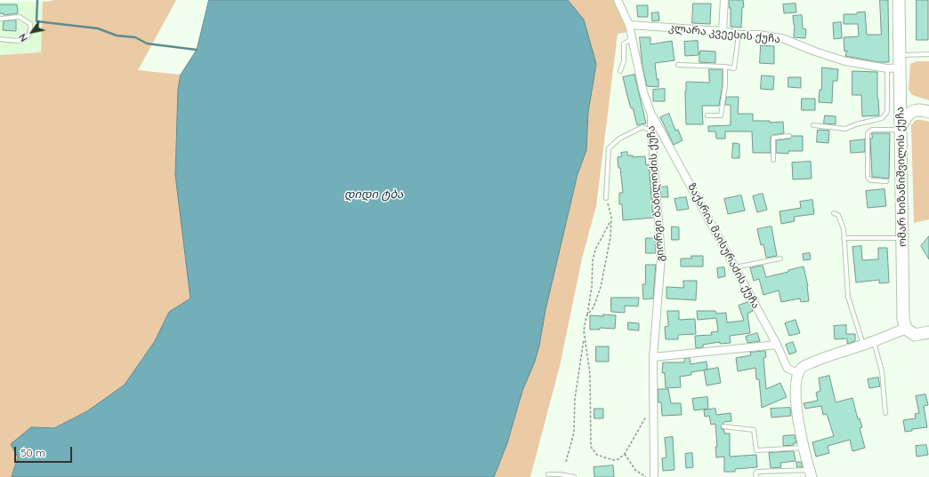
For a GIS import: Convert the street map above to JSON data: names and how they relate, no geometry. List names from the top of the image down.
{
  "streets": {
    "main road": ["ომარ ხიზანიშვილის ქუჩა"],
    "street": ["კლარა კვეესის ქუჩა", "გიორგი ბაბილოძის ქუჩა", "ზაქარია მაისურაძის ქუჩა"]
  },
  "crossings": [
    ["კლარა კვეესის ქუჩა", "ომარ ხიზანიშვილის ქუჩა"],
    ["კლარა კვეესის ქუჩა", "გიორგი ბაბილოძის ქუჩა"],
    ["გიორგი ბაბილოძის ქუჩა", "ზაქარია მაისურაძის ქუჩა"]
  ],
  "water": ["დიდი ტბა"],
  "scale_bar": "50 m",
  "north": "bottom left"
}
